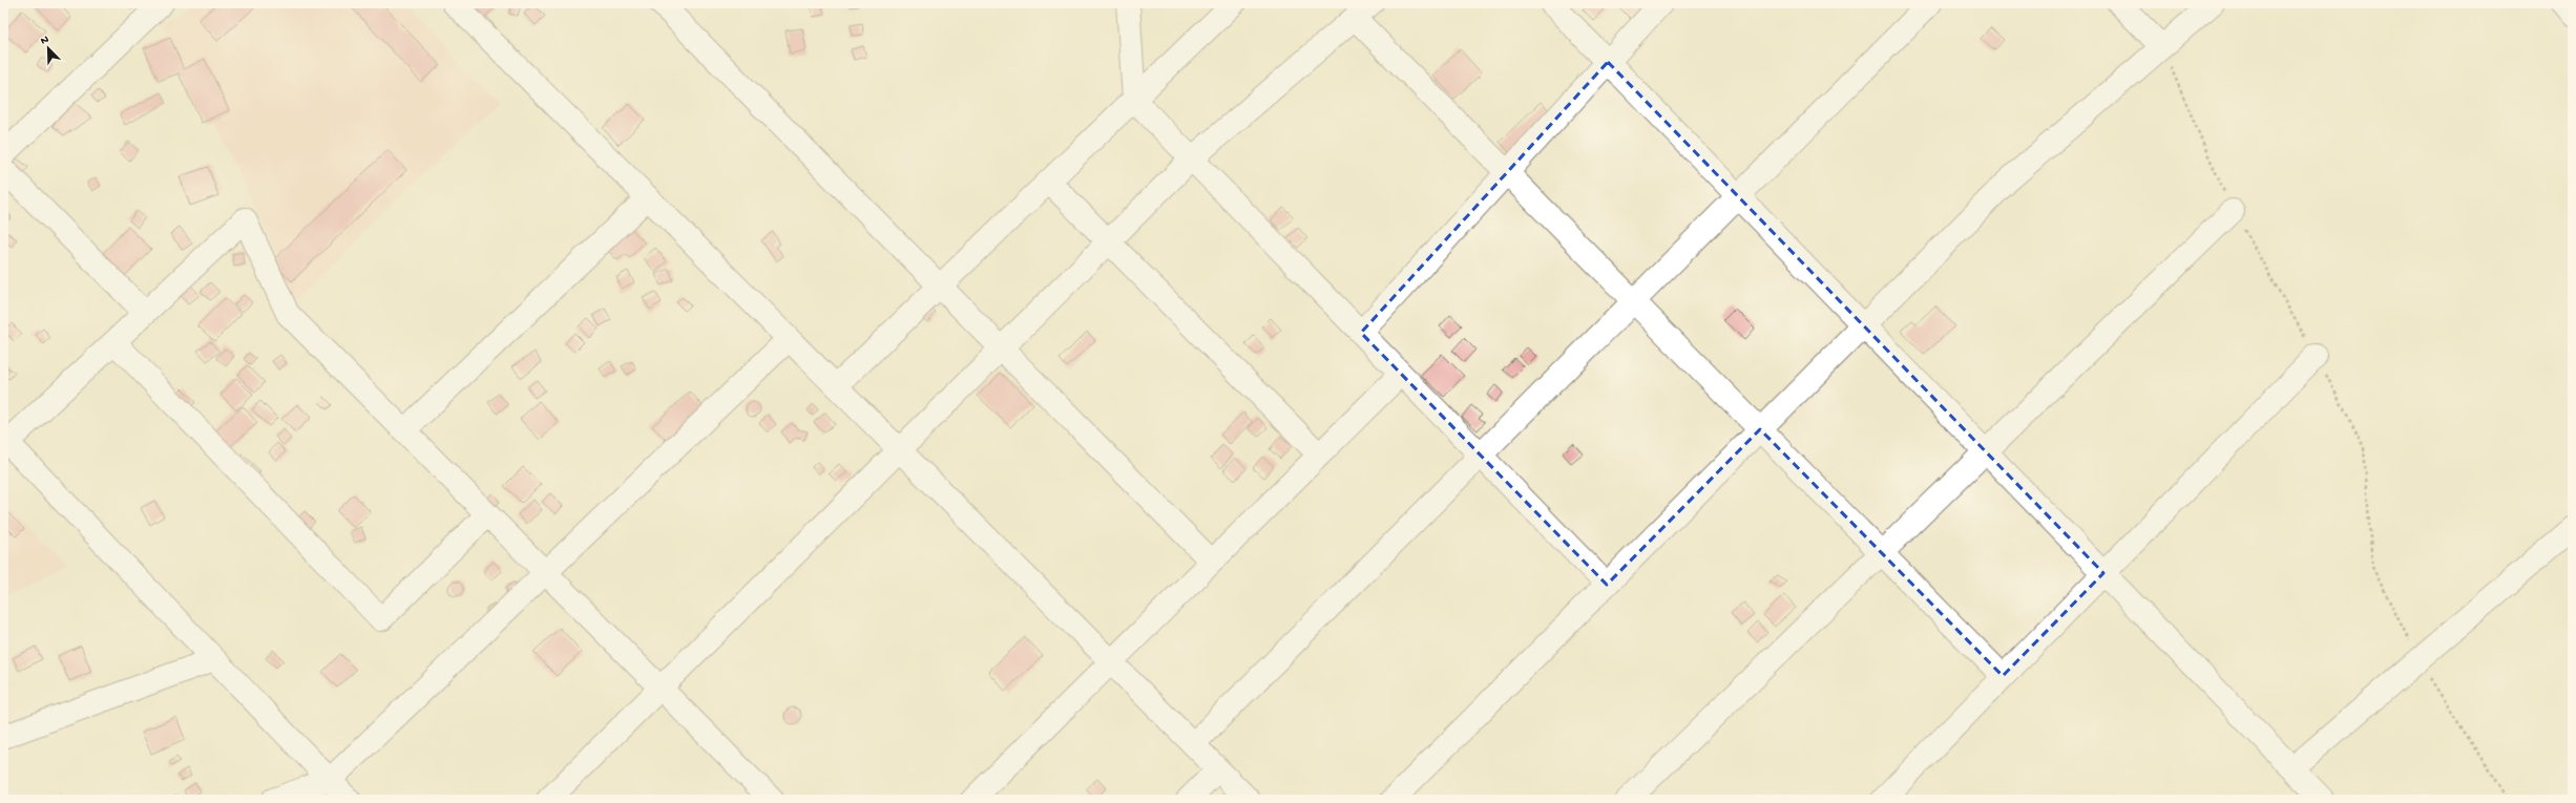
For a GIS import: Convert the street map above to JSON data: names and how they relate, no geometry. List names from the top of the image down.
{
  "north": "top left"
}
